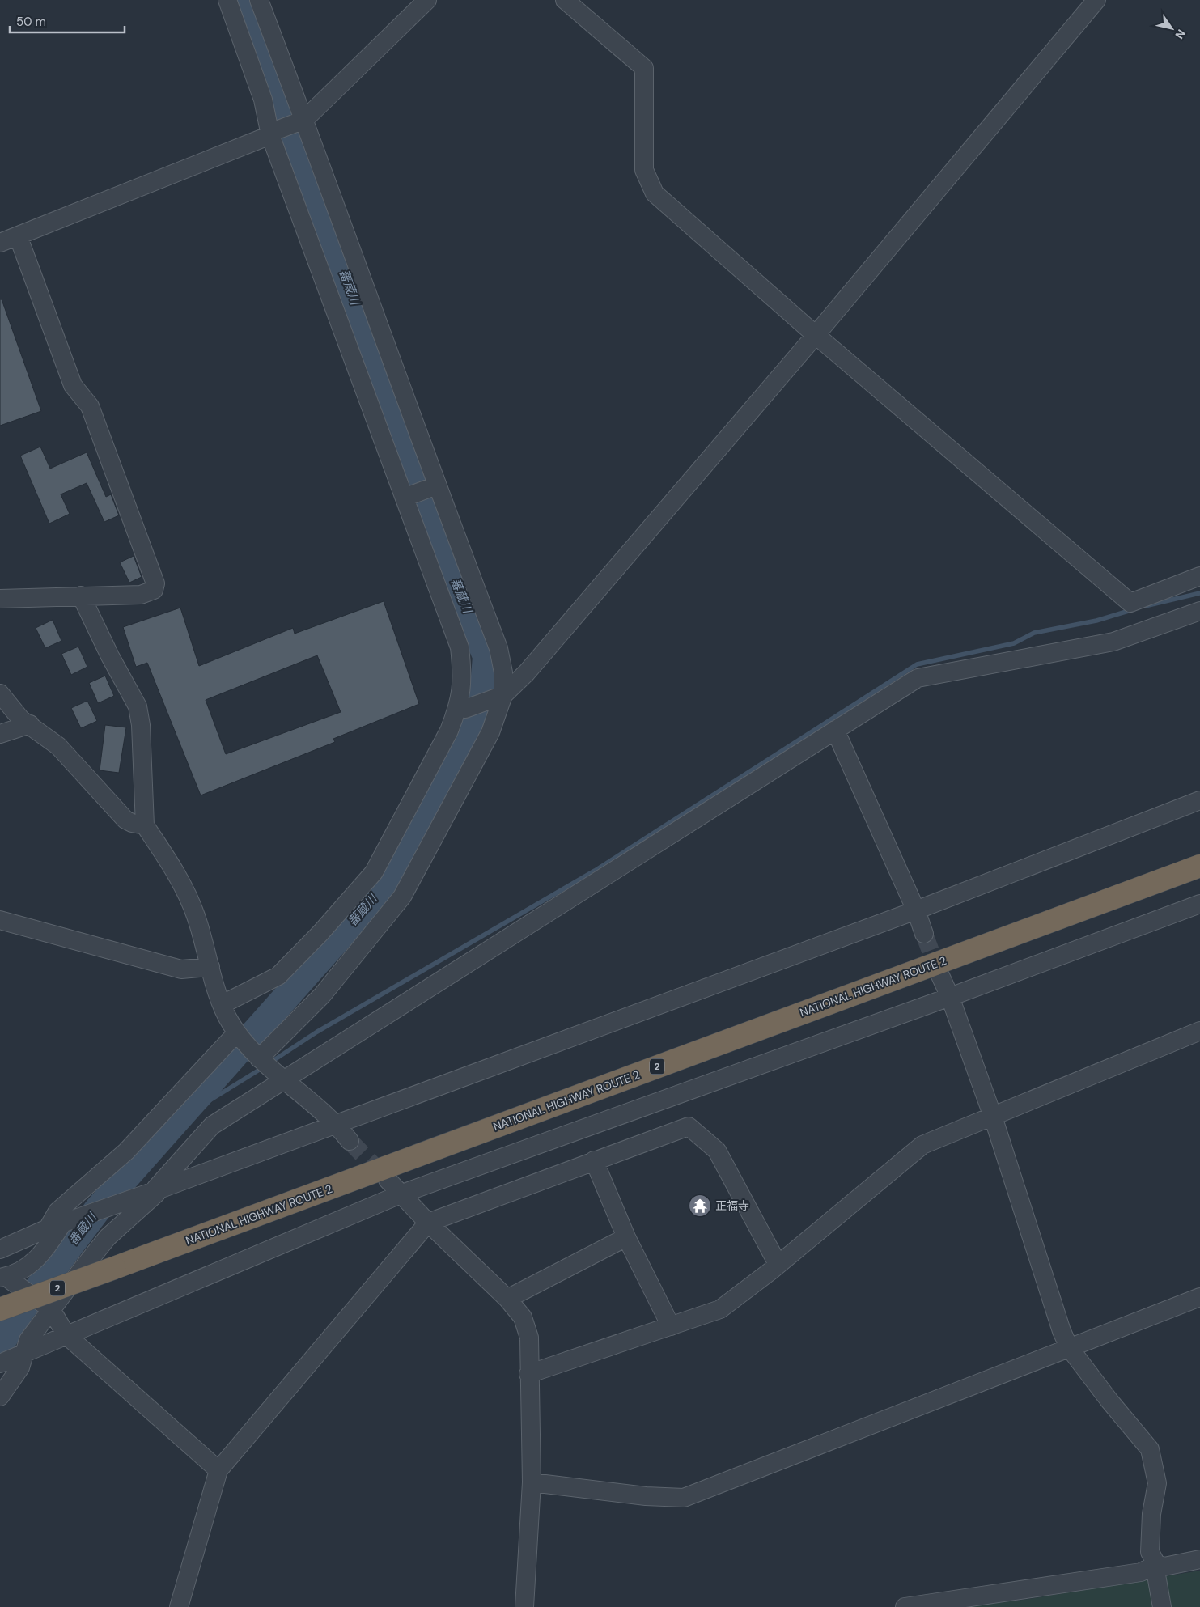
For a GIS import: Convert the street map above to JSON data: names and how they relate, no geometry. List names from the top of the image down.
{
  "streets": {
    "highway": ["NATIONAL HIGHWAY ROUTE 2", "2"]
  },
  "water": ["蕃蔵川", "番蔵川"],
  "places": {
    "temple": ["正福寺"]
  },
  "scale_bar": "50 m",
  "north": "bottom right"
}
